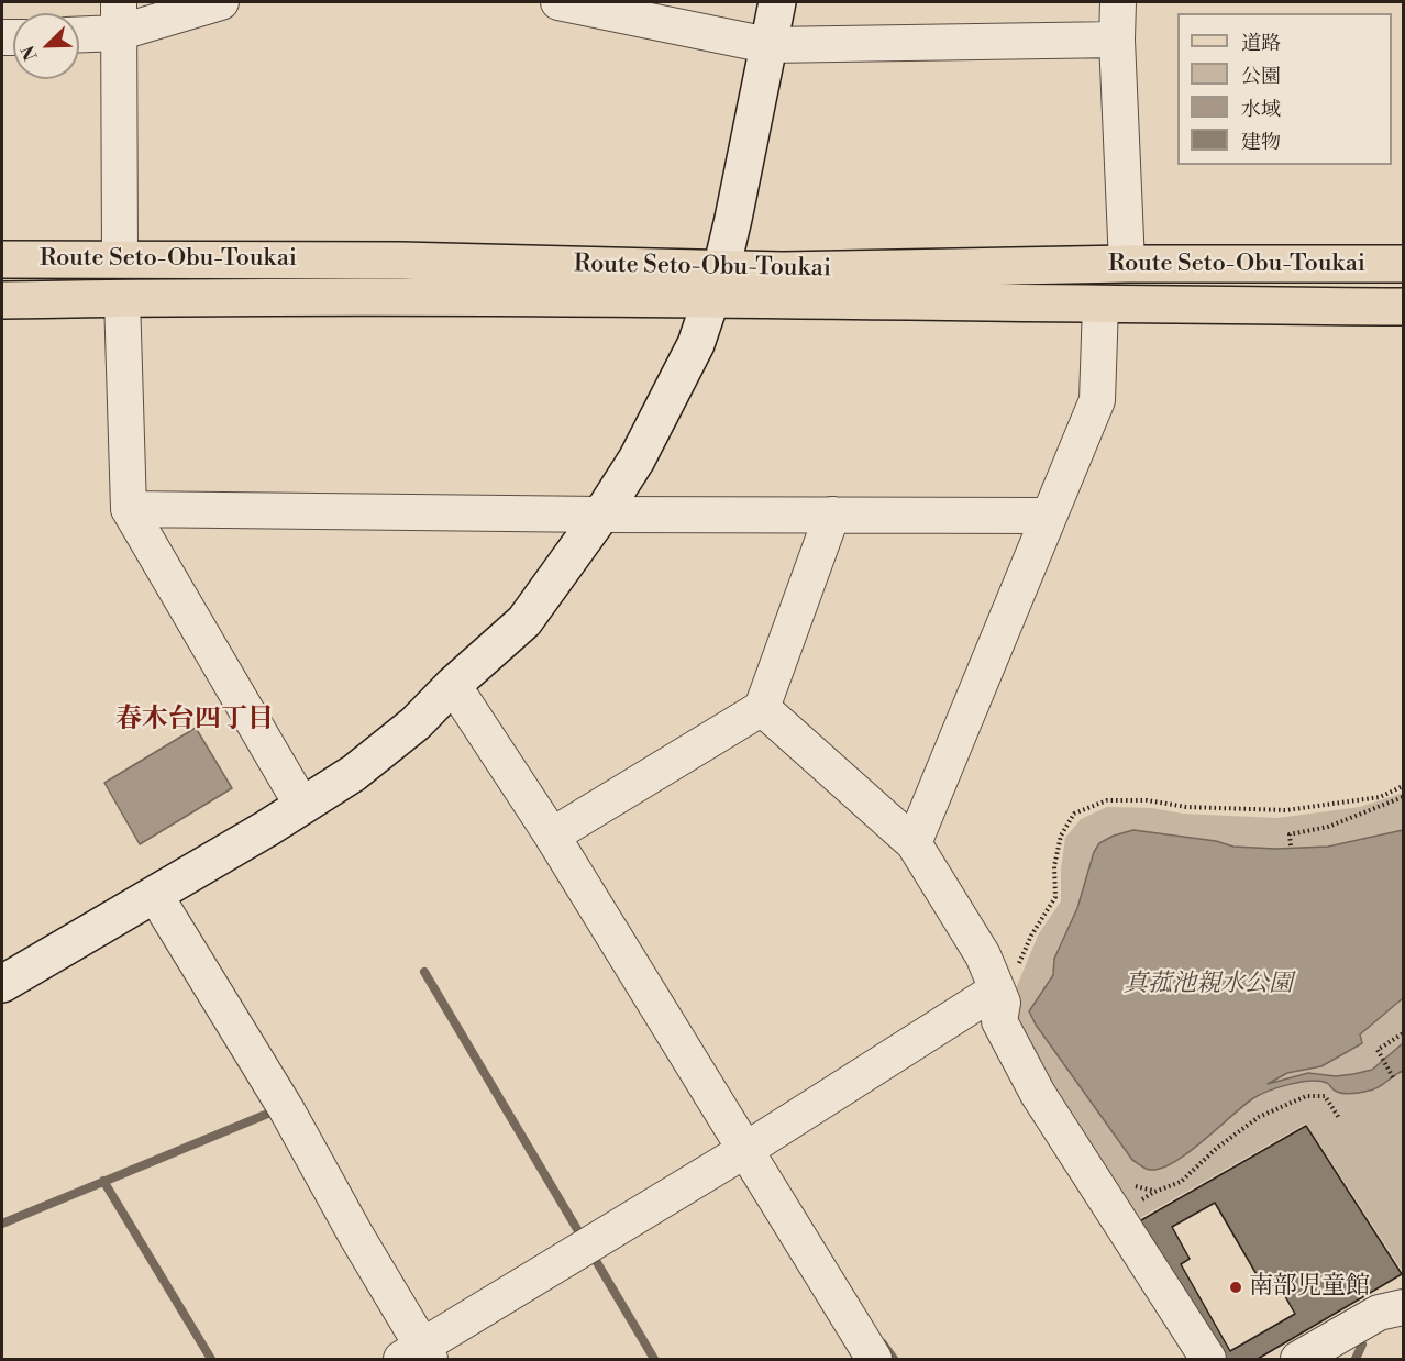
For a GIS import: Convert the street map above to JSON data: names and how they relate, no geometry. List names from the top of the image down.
{
  "streets": {
    "main road": ["Route Seto-Obu-Toukai"]
  },
  "districts": ["春木台四丁目"],
  "parks": ["真菰池親水公園"],
  "places": ["南部児童館"],
  "legend": [
    "道路",
    "公園",
    "水域",
    "建物"
  ],
  "north": "bottom left"
}
